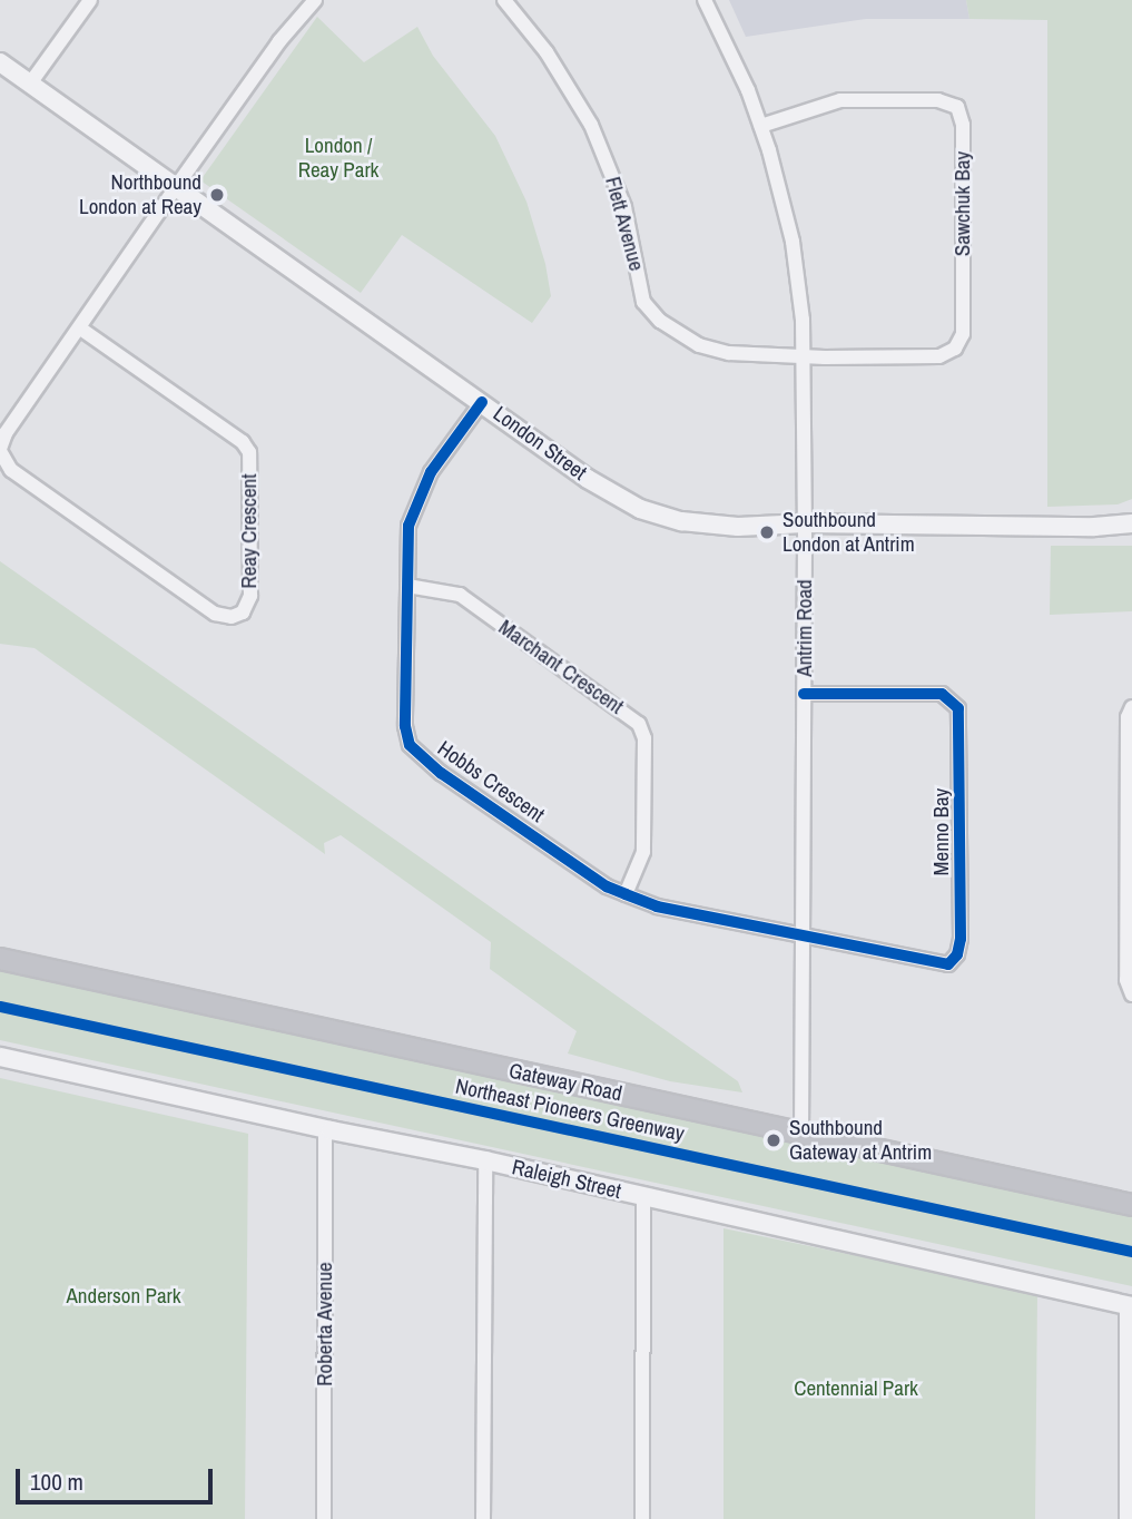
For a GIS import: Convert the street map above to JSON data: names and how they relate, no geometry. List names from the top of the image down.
{
  "streets": {
    "main road": ["Gateway Road"],
    "street": [
      "Sawchuk Bay",
      "Flett Avenue",
      "London Street",
      "Reay Crescent",
      "Antrim Road",
      "Marchant Crescent",
      "Hobbs Crescent",
      "Menno Bay",
      "Raleigh Street",
      "Roberta Avenue"
    ],
    "cycle path": ["Northeast Pioneers Greenway"]
  },
  "crossings": [
    ["Sawchuk Bay", "Flett Avenue"],
    ["Sawchuk Bay", "Antrim Road"],
    ["Flett Avenue", "Antrim Road"],
    ["London Street", "Reay Crescent"],
    ["London Street", "Antrim Road"],
    ["London Street", "Hobbs Crescent"],
    ["Antrim Road", "Hobbs Crescent"],
    ["Antrim Road", "Menno Bay"],
    ["Antrim Road", "Gateway Road"],
    ["Marchant Crescent", "Hobbs Crescent"],
    ["Hobbs Crescent", "Menno Bay"],
    ["Raleigh Street", "Roberta Avenue"]
  ],
  "parks": ["London / Reay Park", "Anderson Park", "Centennial Park"],
  "places": ["Northbound London at Reay", "Southbound London at Antrim", "Southbound Gateway at Antrim"],
  "scale_bar": "100 m"
}
